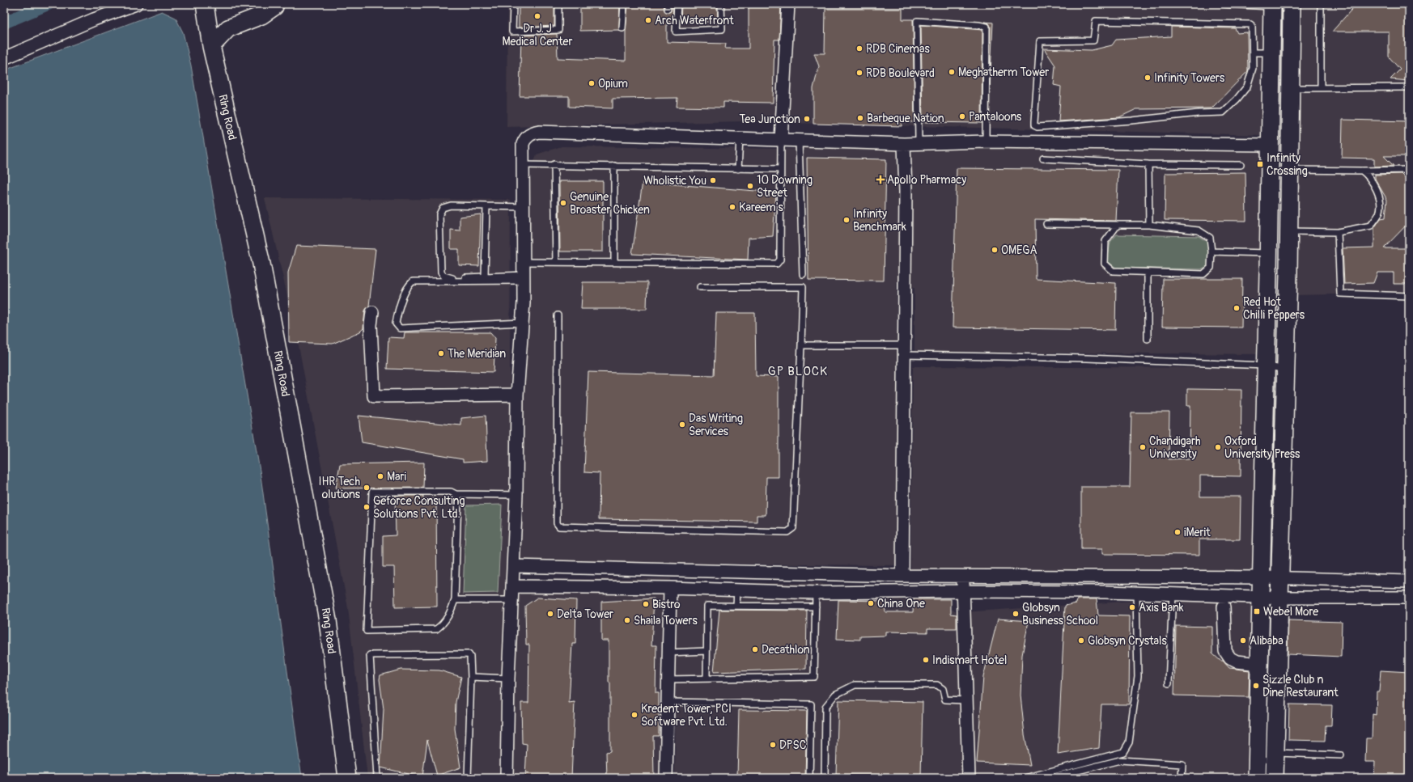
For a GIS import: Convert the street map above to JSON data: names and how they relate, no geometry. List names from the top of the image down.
{
  "streets": {
    "main road": ["Ring Road"]
  },
  "districts": ["GP BLOCK"],
  "places": {
    "other": [
      "Dr J. J Medical Center",
      "Arch Waterfront",
      "RDB Cinemas",
      "Meghatherm Tower",
      "RDB Boulevard",
      "Infinity Towers",
      "Opium",
      "Pantaloons",
      "Barbeque Nation",
      "Tea Junction",
      "Wholistic You",
      "10 Downing Street",
      "Genuine Broaster Chicken",
      "Kareem's",
      "Infinity Benchmark",
      "OMEGA",
      "Red Hot Chilli Peppers",
      "The Meridian",
      "Das Writing Services",
      "Chandigarh University",
      "Oxford University Press",
      "Mari",
      "IHR Tech olutions",
      "Geforce Consulting Solutions Pvt. Ltd.",
      "iMerit",
      "China One",
      "Bistro",
      "Axis Bank",
      "Delta Tower",
      "Globsyn Business School",
      "Shaila Towers",
      "Globsyn Crystals",
      "Alibaba",
      "Decathlon",
      "Indismart Hotel",
      "Sizzle Club n Dine Restaurant",
      "Kredent Tower, PCI Software Pvt. Ltd.",
      "DPSC"
    ],
    "transit": ["Infinity Crossing", "Webel More"],
    "health": ["Apollo Pharmacy"]
  }
}
